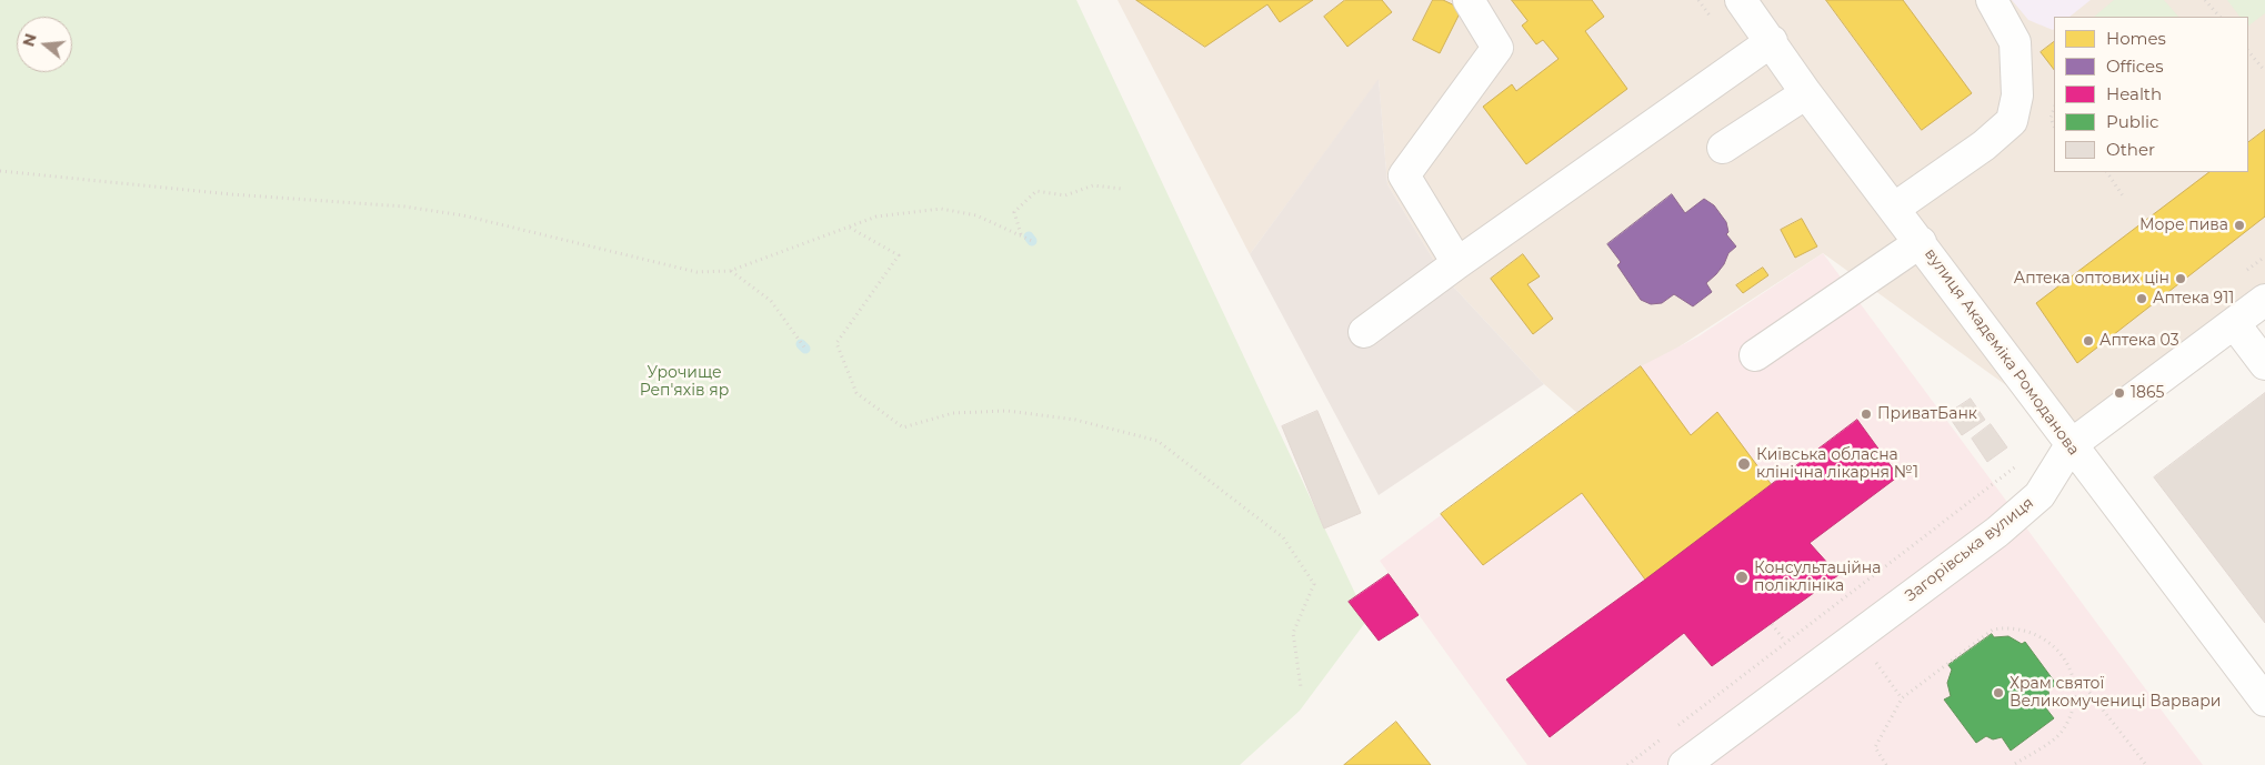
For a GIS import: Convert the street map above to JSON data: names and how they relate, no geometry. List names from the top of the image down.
{
  "streets": {
    "street": ["вулиця Академіка Ромоданова", "Загорівська вулиця"]
  },
  "crossings": [
    ["вулиця Академіка Ромоданова", "Загорівська вулиця"]
  ],
  "parks": ["Урочище Реп'яхів яр"],
  "places": [
    "Море пива",
    "Аптека оптових цін",
    "Аптека 911",
    "Аптека 03",
    "1865",
    "ПриватБанк",
    "Київська обласна клінічна лікарня №1",
    "Консультаційна поліклініка",
    "Храм святої Великомучениці Варвари"
  ],
  "legend": [
    "Homes",
    "Offices",
    "Health",
    "Public",
    "Other"
  ],
  "north": "left"
}
